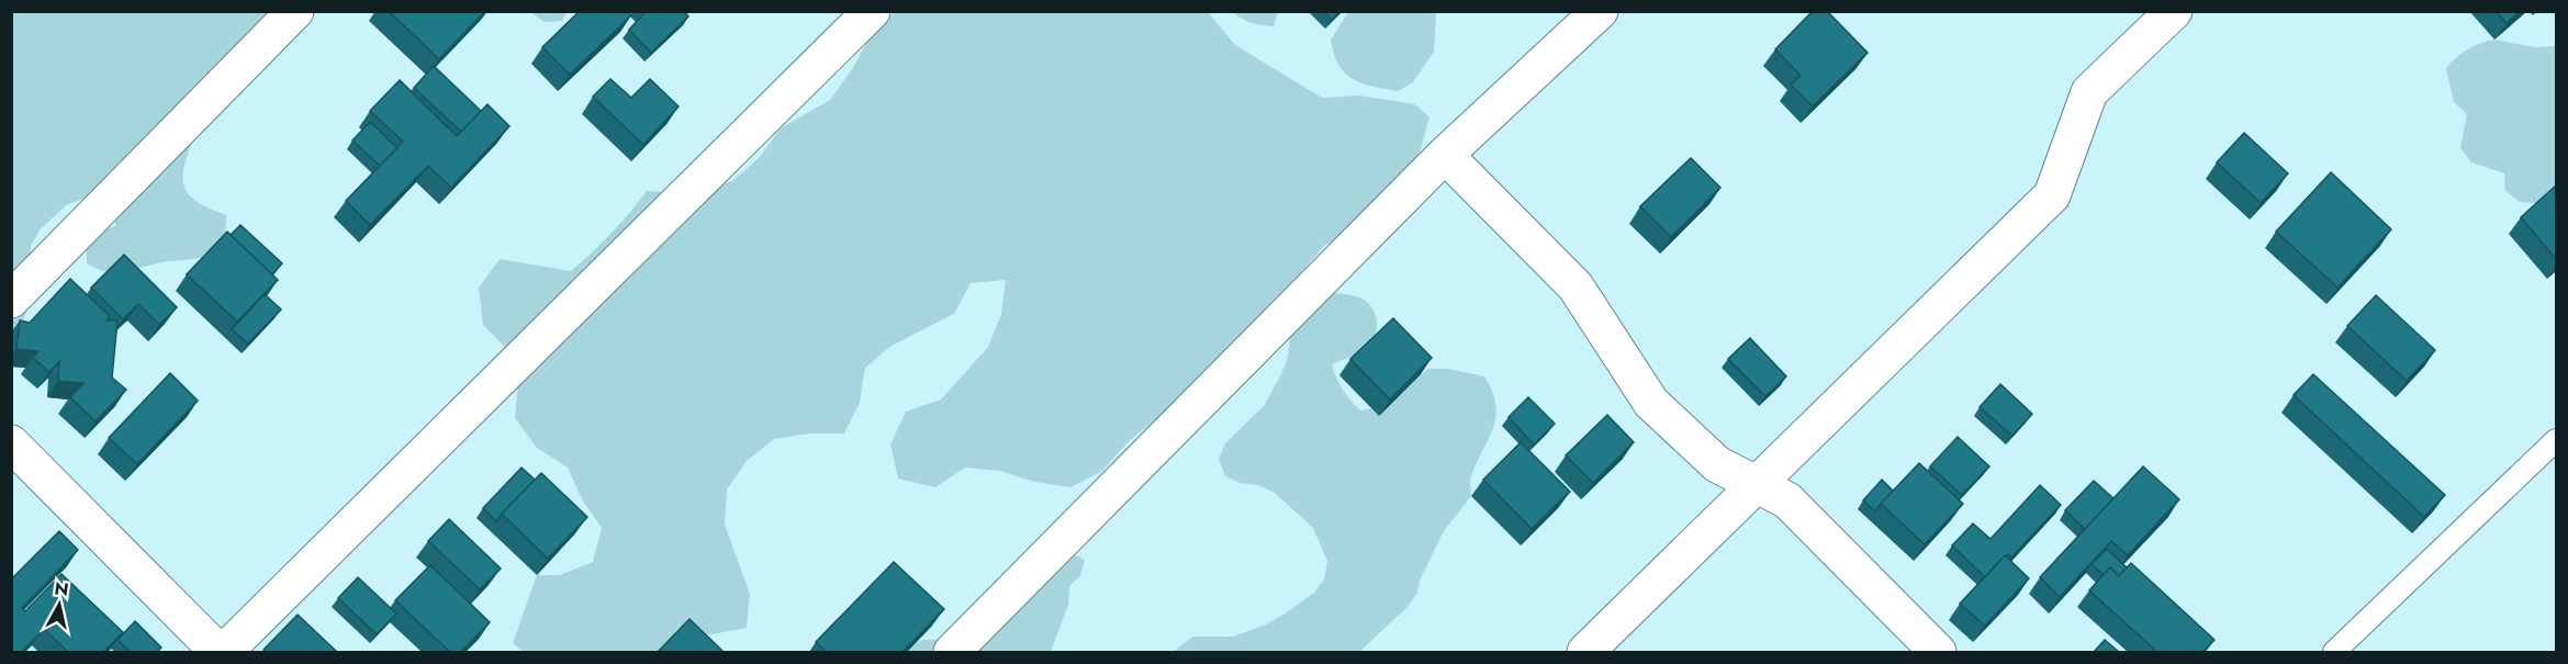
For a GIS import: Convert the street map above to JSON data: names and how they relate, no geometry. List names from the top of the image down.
{
  "north": "top"
}
